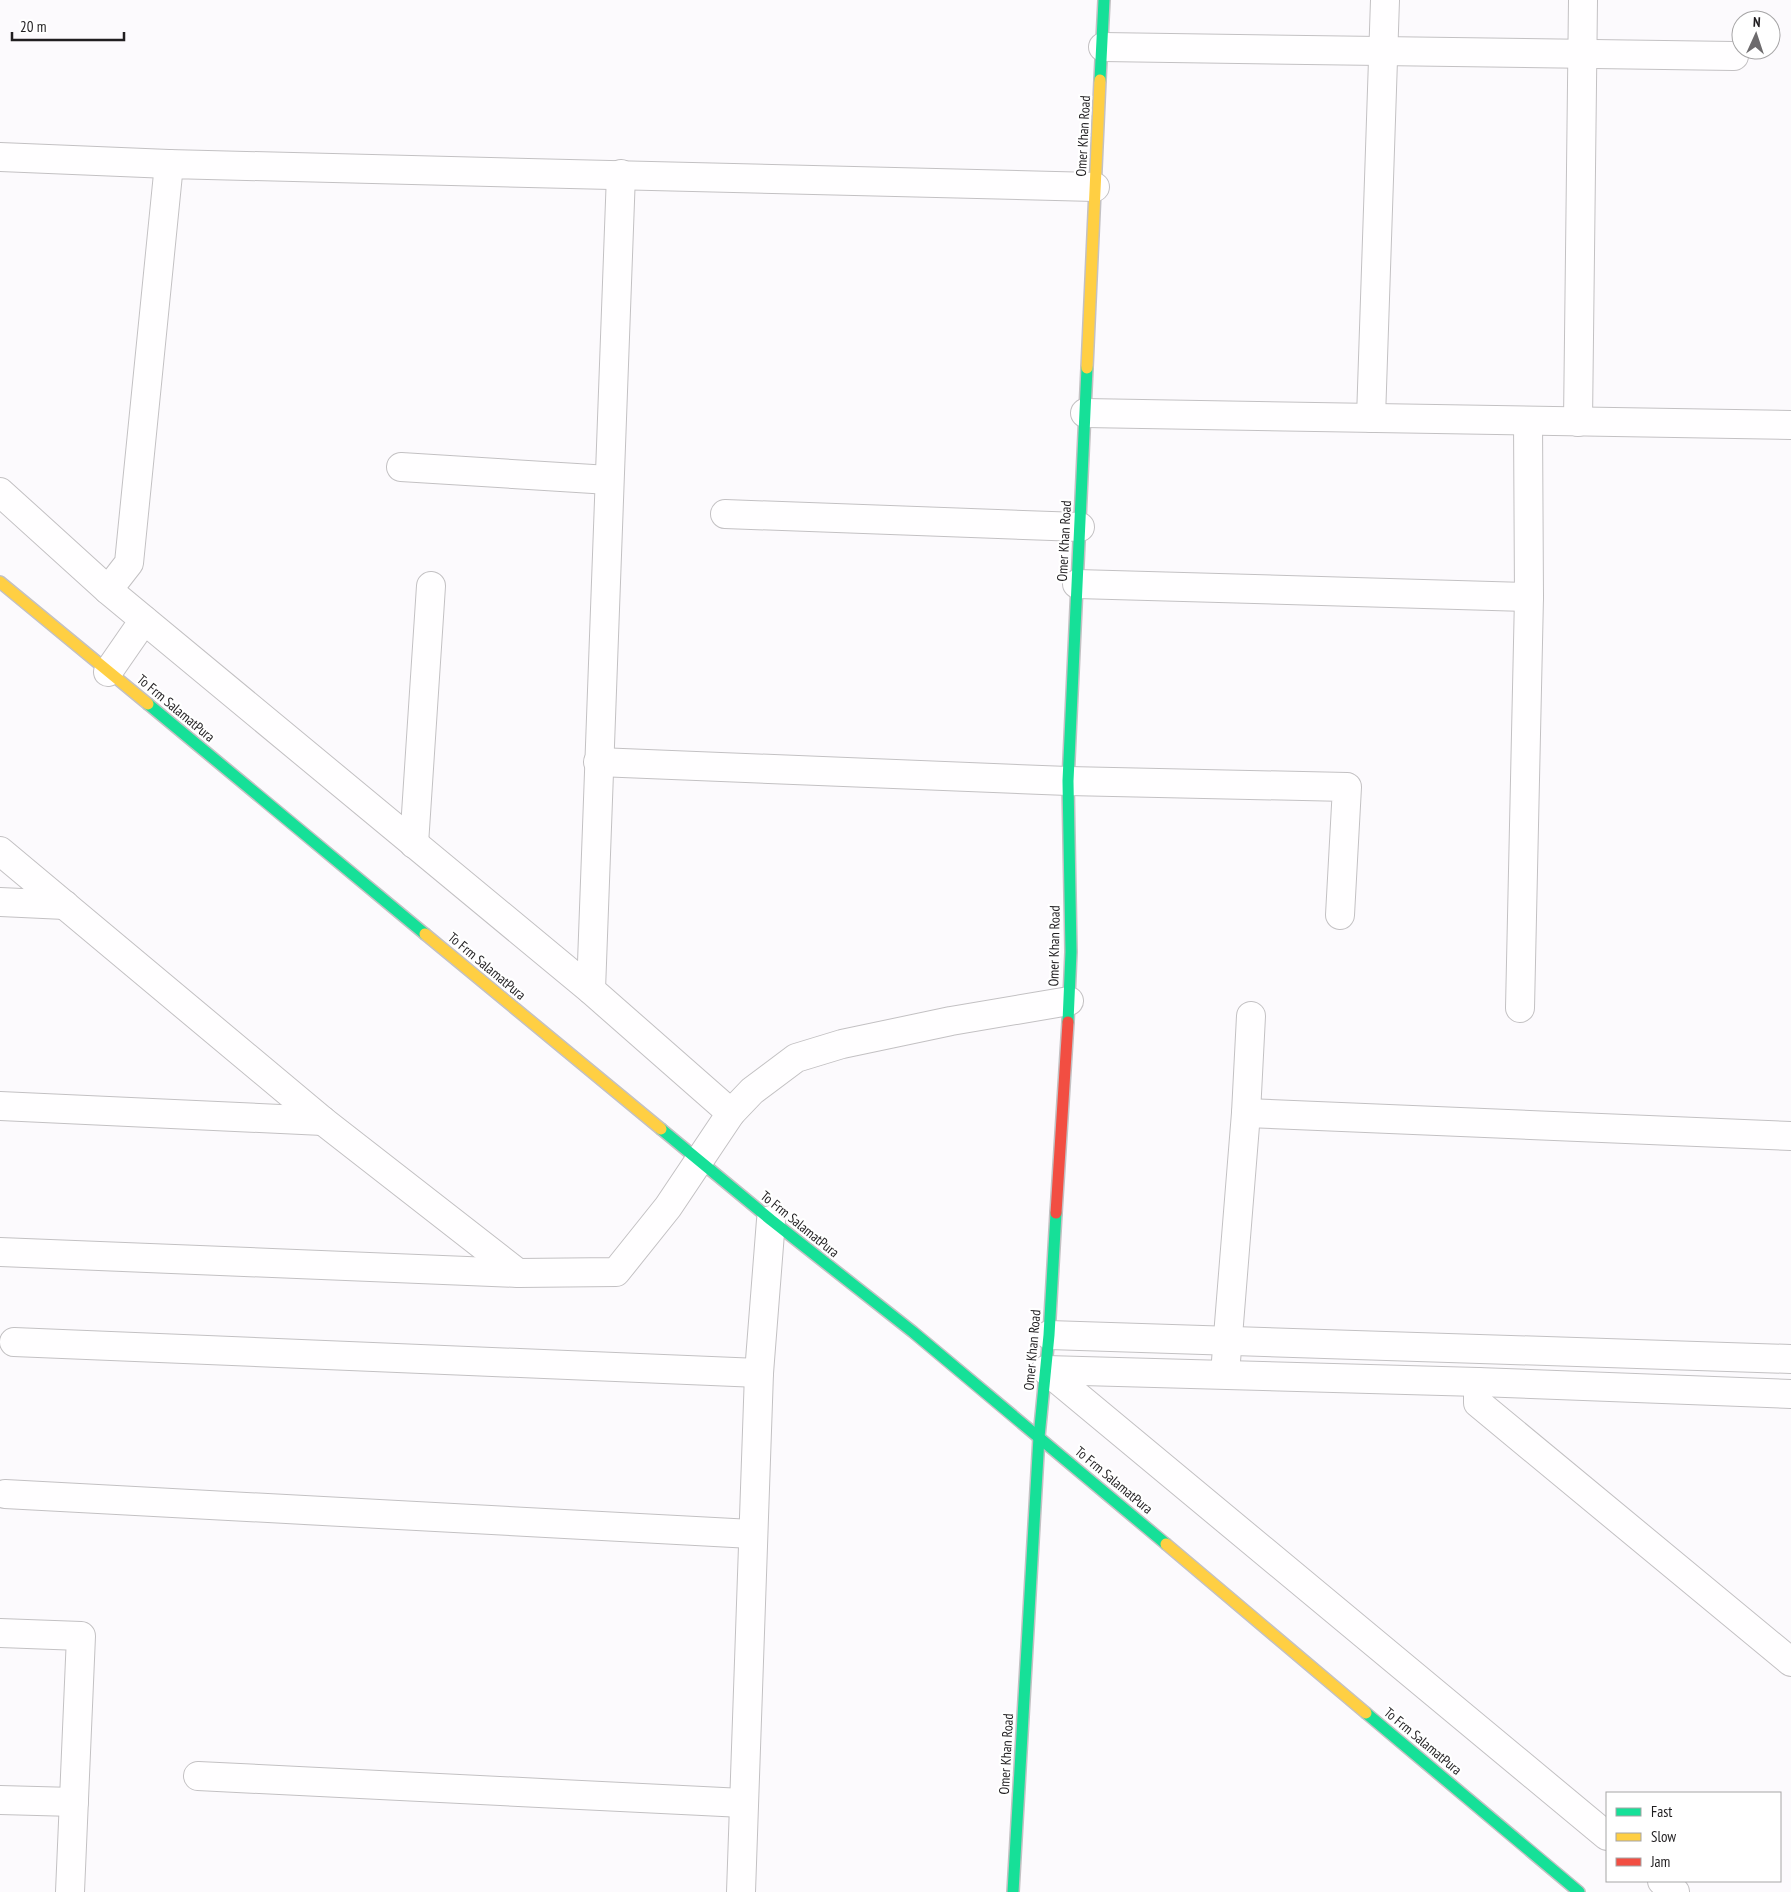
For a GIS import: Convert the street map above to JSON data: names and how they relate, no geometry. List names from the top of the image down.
{
  "streets": {
    "street": ["Omer Khan Road", "To Frm SalamatPura"]
  },
  "crossings": [
    ["Omer Khan Road", "To Frm SalamatPura"]
  ],
  "legend": ["Fast", "Slow", "Jam"],
  "scale_bar": "20 m",
  "north": "top"
}
